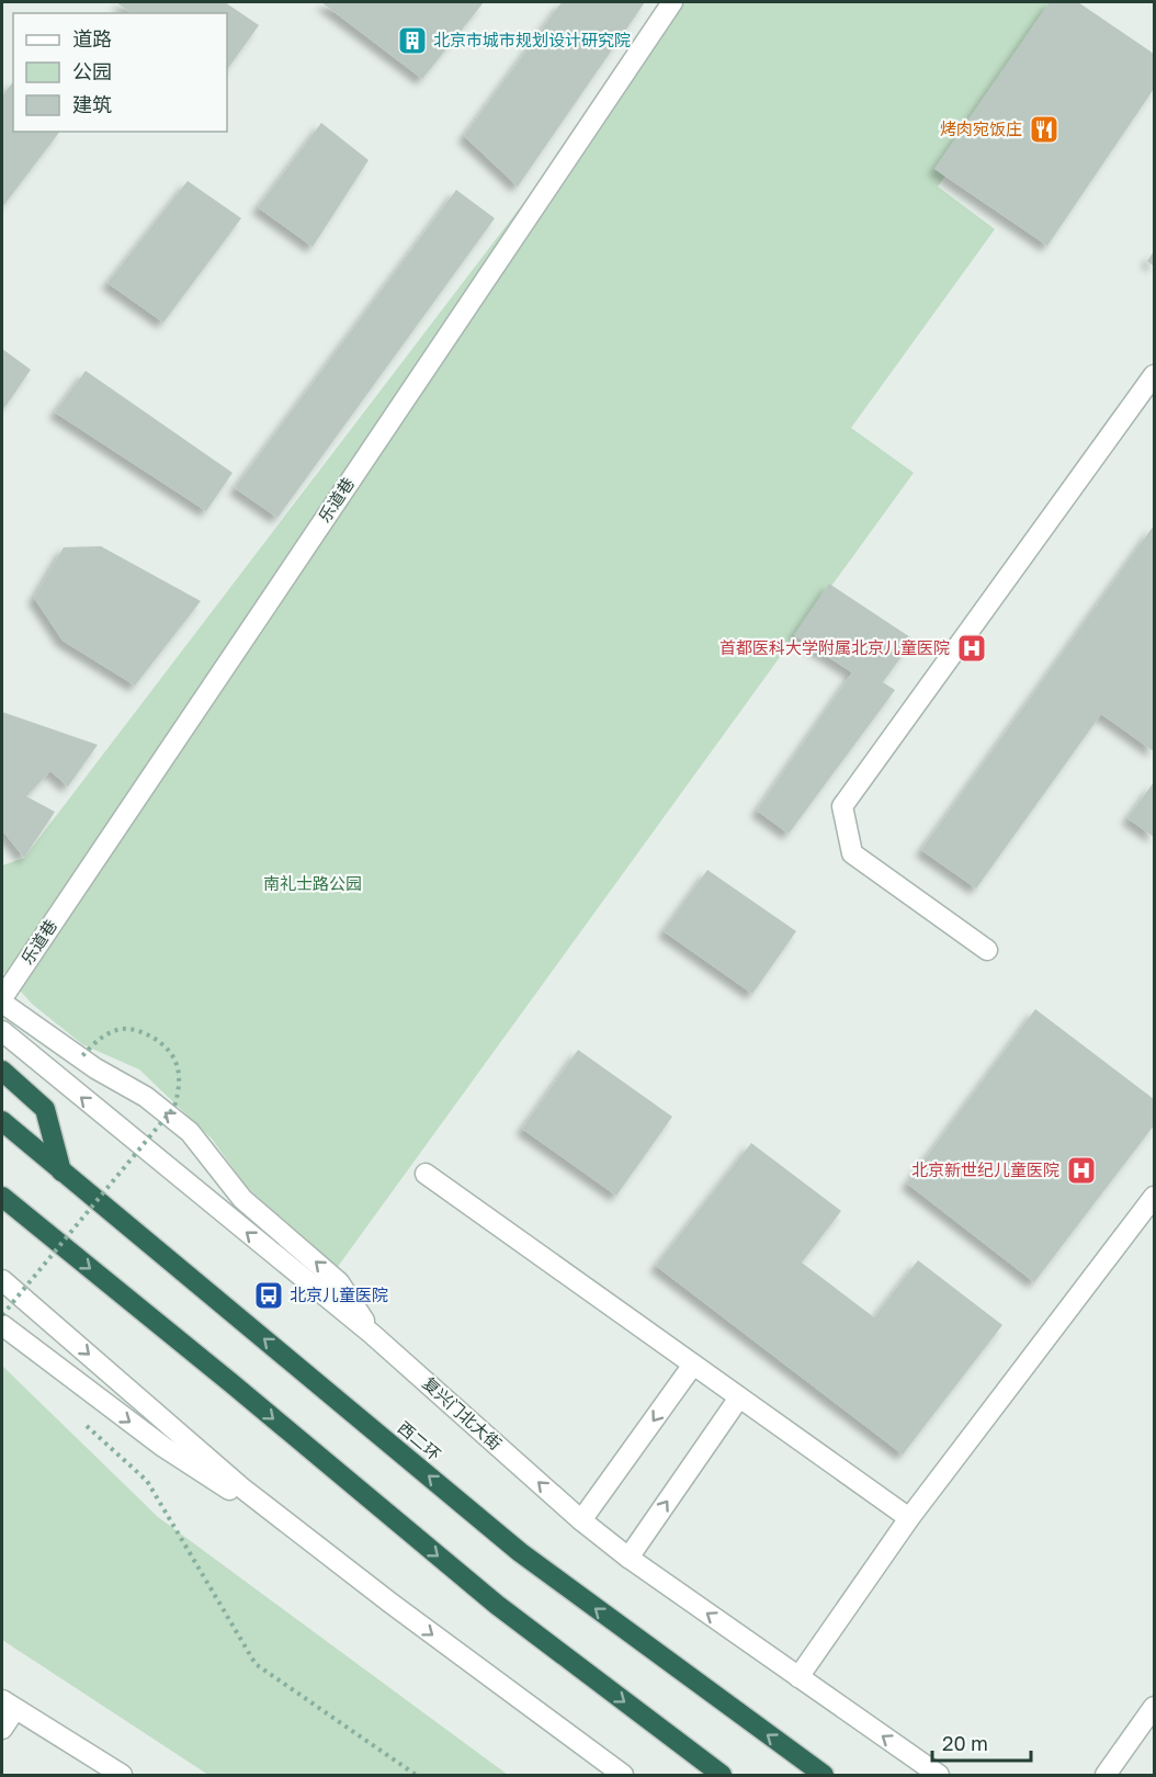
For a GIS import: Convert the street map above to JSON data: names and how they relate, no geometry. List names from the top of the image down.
{
  "streets": {
    "highway": ["西二环"],
    "street": ["乐道巷", "复兴门北大街"]
  },
  "parks": ["南礼士路公园"],
  "places": {
    "building": ["北京市城市规划设计研究院"],
    "restaurant": ["烤肉宛饭庄"],
    "hospital": ["首都医科大学附属北京儿童医院", "北京新世纪儿童医院"],
    "bus stop": ["北京儿童医院"]
  },
  "legend": ["道路", "公园", "建筑"],
  "scale_bar": "20 m"
}
